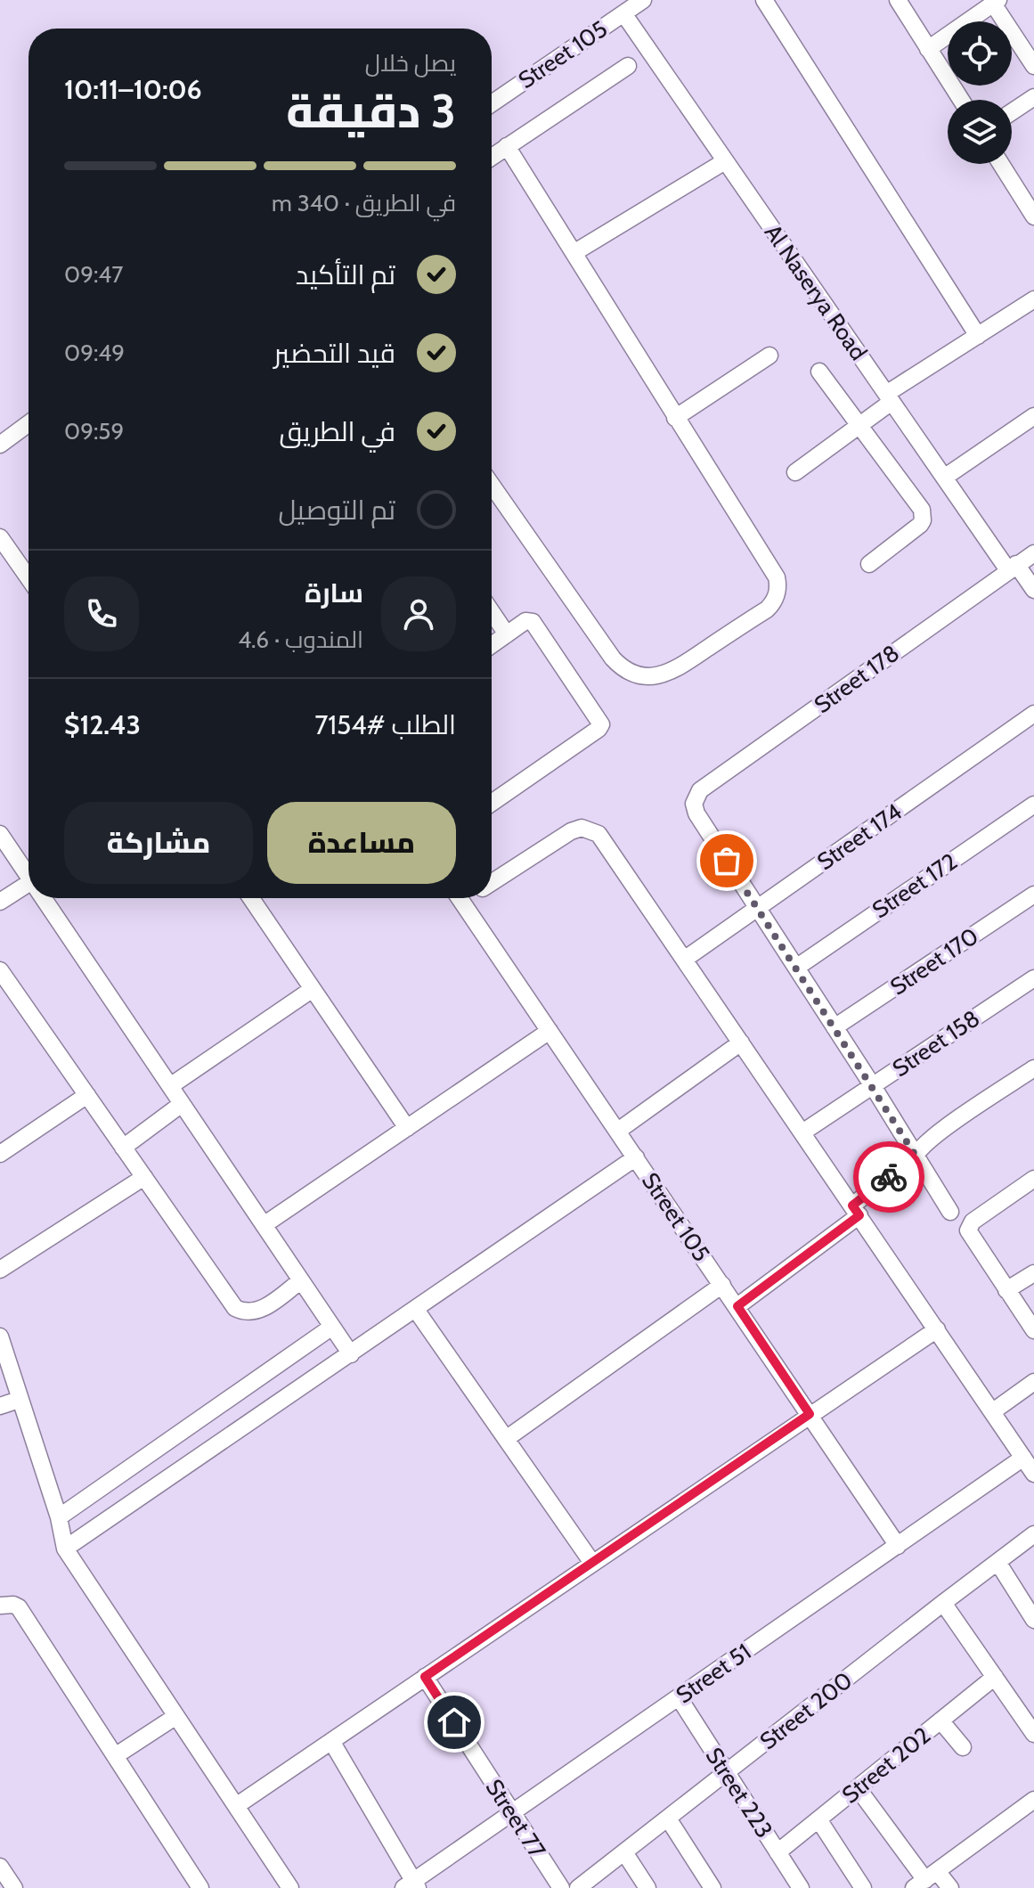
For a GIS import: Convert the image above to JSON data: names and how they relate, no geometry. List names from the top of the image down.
{
  "streets": {
    "street": [
      "Street 105",
      "Al Naserya Road",
      "Street 178",
      "Street 174",
      "Street 172",
      "Street 170",
      "Street 158",
      "Street 51",
      "Street 200",
      "Street 202",
      "Street 223",
      "Street 77"
    ]
  },
  "crossings": [
    ["Street 105", "Al Naserya Road"],
    ["Street 105", "Street 51"],
    ["Al Naserya Road", "Street 178"],
    ["Street 178", "Street 174"],
    ["Street 51", "Street 223"],
    ["Street 51", "Street 77"],
    ["Street 200", "Street 223"],
    ["Street 202", "Street 223"]
  ],
  "page": {
    "heading": ["3 دقيقة", "يصل خلال", "10:06–10:11"],
    "panel": [
      "سارة",
      "المندوب · 4.6",
      "الطلب #7154",
      "$12.43"
    ],
    "bar": "في الطريق · 340 m",
    "list": [
      ["تم التأكيد", "09:47"],
      ["قيد التحضير", "09:49"],
      ["في الطريق", "09:59"],
      "تم التوصيل"
    ],
    "buttons": ["مساعدة", "مشاركة"]
  }
}
